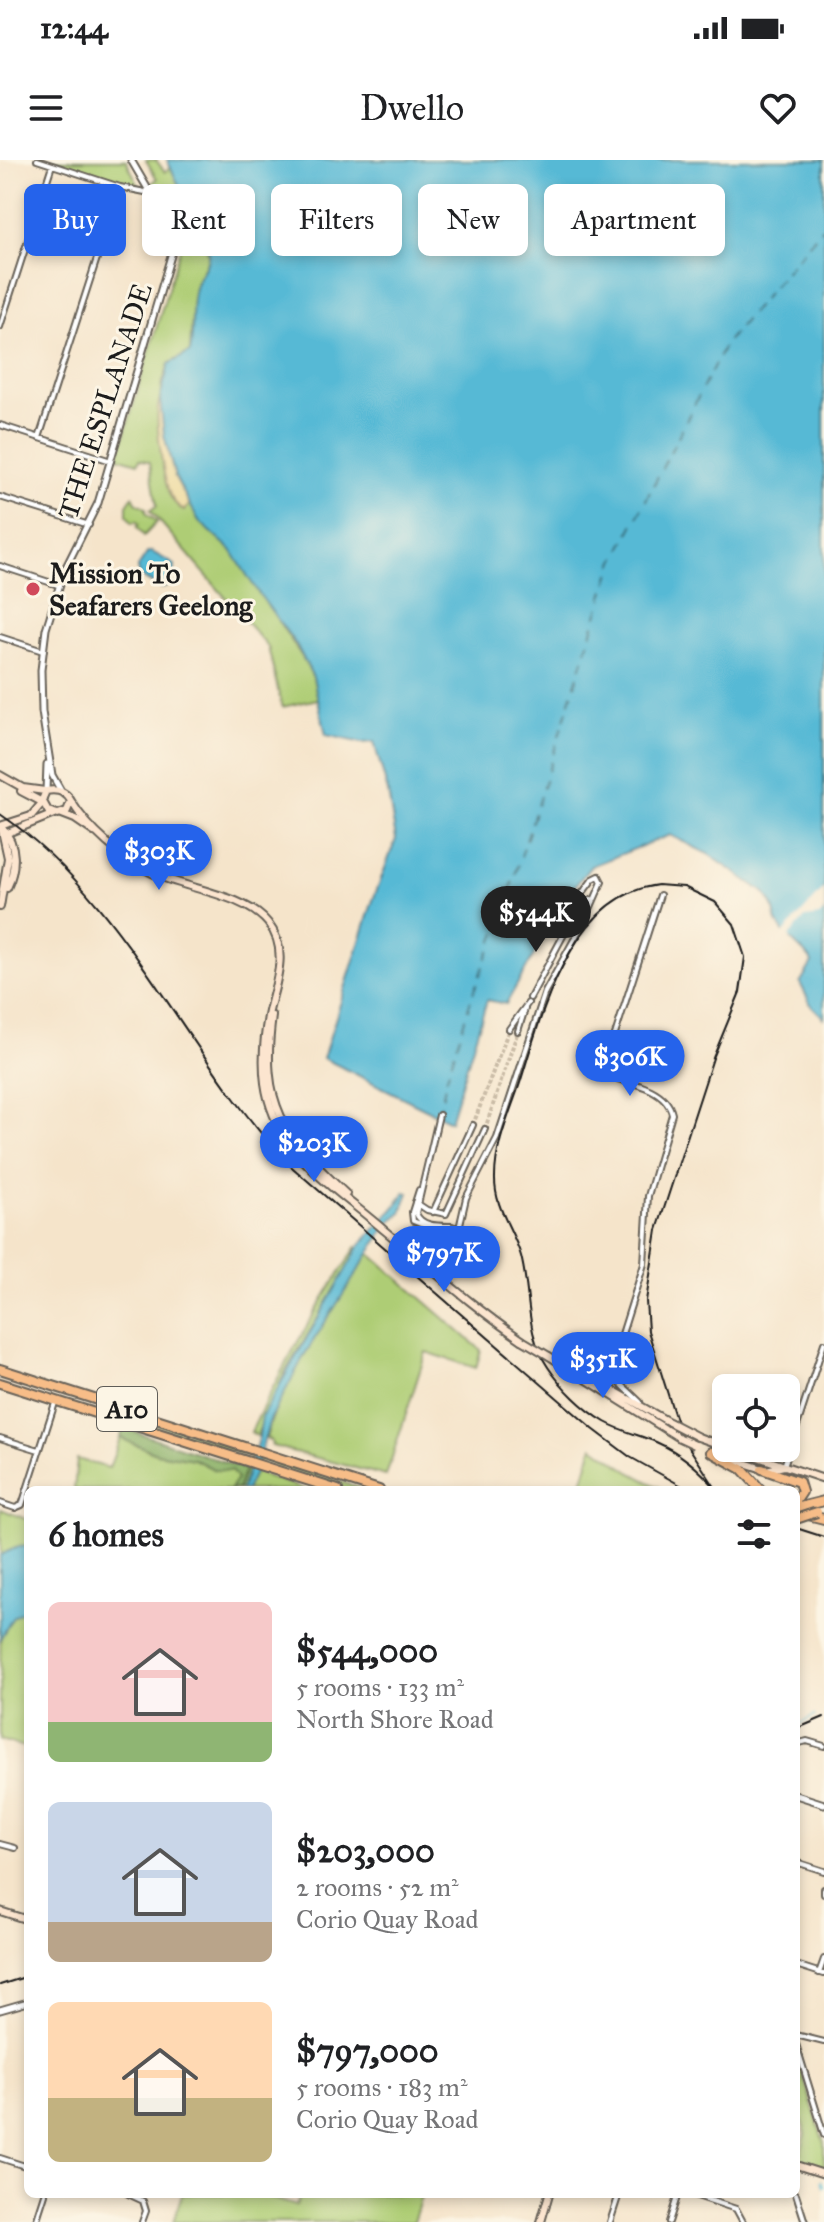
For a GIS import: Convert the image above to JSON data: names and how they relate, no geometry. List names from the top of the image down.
{
  "streets": {
    "highway": ["A10"],
    "street": ["THE ESPLANADE"]
  },
  "places": ["Mission To Seafarers Geelong"],
  "page": {
    "status": "12:44",
    "header": "Dwello",
    "chip": [
      "Buy",
      "Rent",
      "Filters",
      "New",
      "Apartment"
    ],
    "price": [
      "$303K",
      "$544K",
      "$306K",
      "$203K",
      "$797K",
      "$351K"
    ],
    "heading": "6 homes",
    "list": [
      {
        "name": "$544,000",
        "note": "5 rooms · 133 m² · North Shore Road"
      },
      {
        "name": "$203,000",
        "note": "2 rooms · 52 m² · Corio Quay Road"
      },
      {
        "name": "$797,000",
        "note": "5 rooms · 183 m² · Corio Quay Road"
      }
    ]
  }
}
